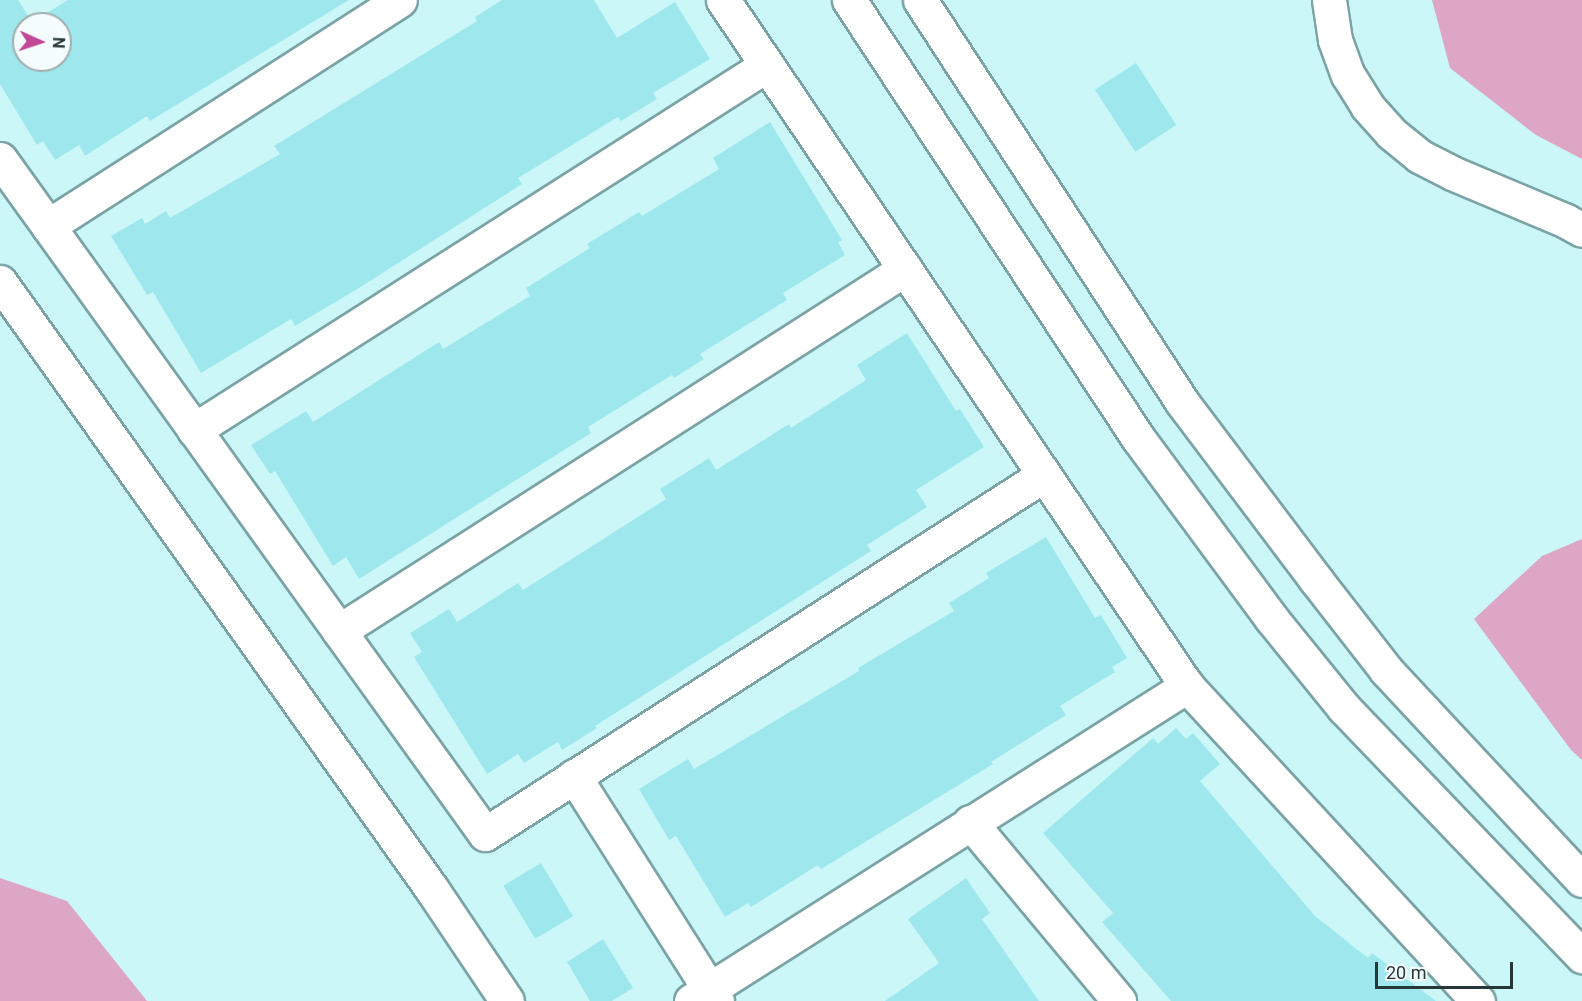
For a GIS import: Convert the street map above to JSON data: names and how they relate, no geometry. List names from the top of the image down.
{
  "scale_bar": "20 m",
  "north": "right"
}
